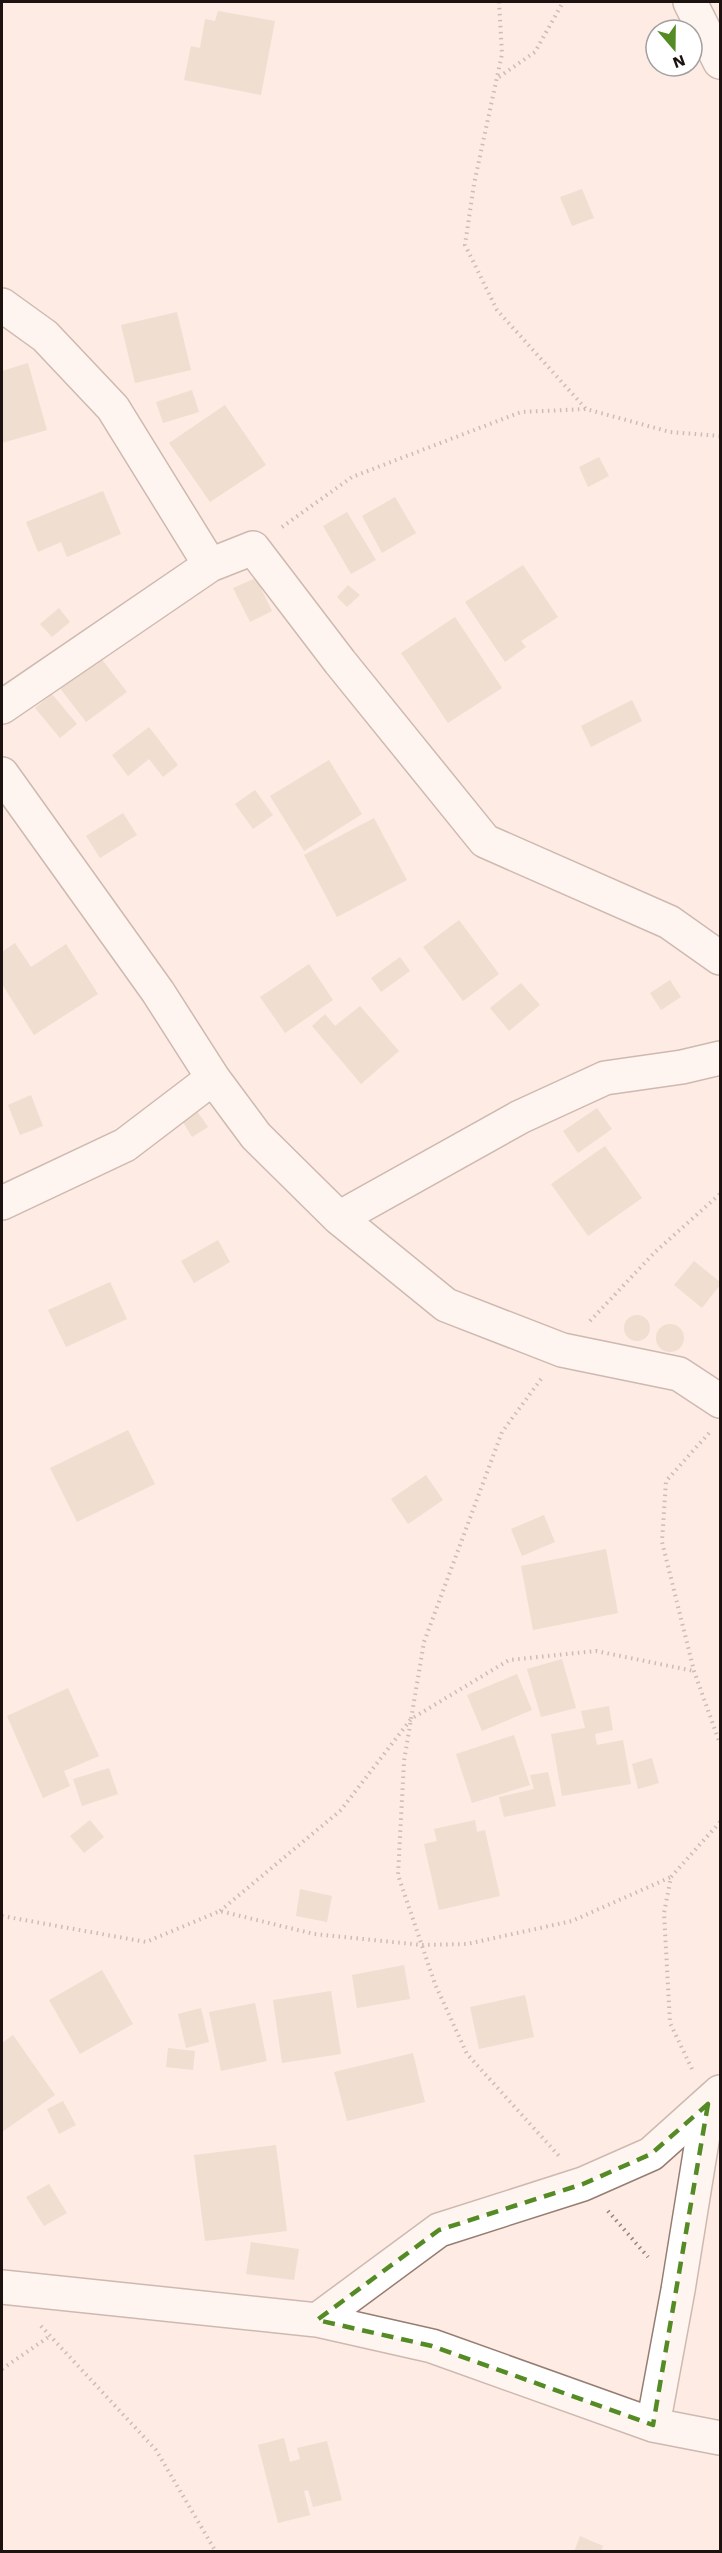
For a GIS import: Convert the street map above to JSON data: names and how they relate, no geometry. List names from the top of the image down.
{
  "north": "bottom"
}
